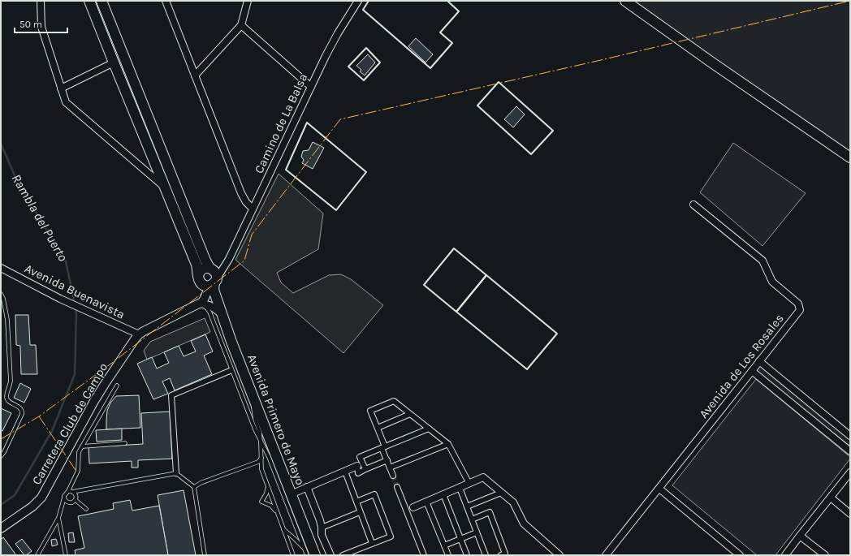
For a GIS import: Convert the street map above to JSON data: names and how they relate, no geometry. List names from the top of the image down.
{
  "streets": {
    "main road": ["Avenida Primero de Mayo"],
    "street": [
      "Camino de La Balsa",
      "Avenida Buenavista",
      "Avenida de Los Rosales",
      "Carretera Club de Campo"
    ]
  },
  "crossings": [
    ["Camino de La Balsa", "Avenida Primero de Mayo"],
    ["Avenida Buenavista", "Carretera Club de Campo"]
  ],
  "water": ["Rambla del Puerto"],
  "scale_bar": "50 m"
}
